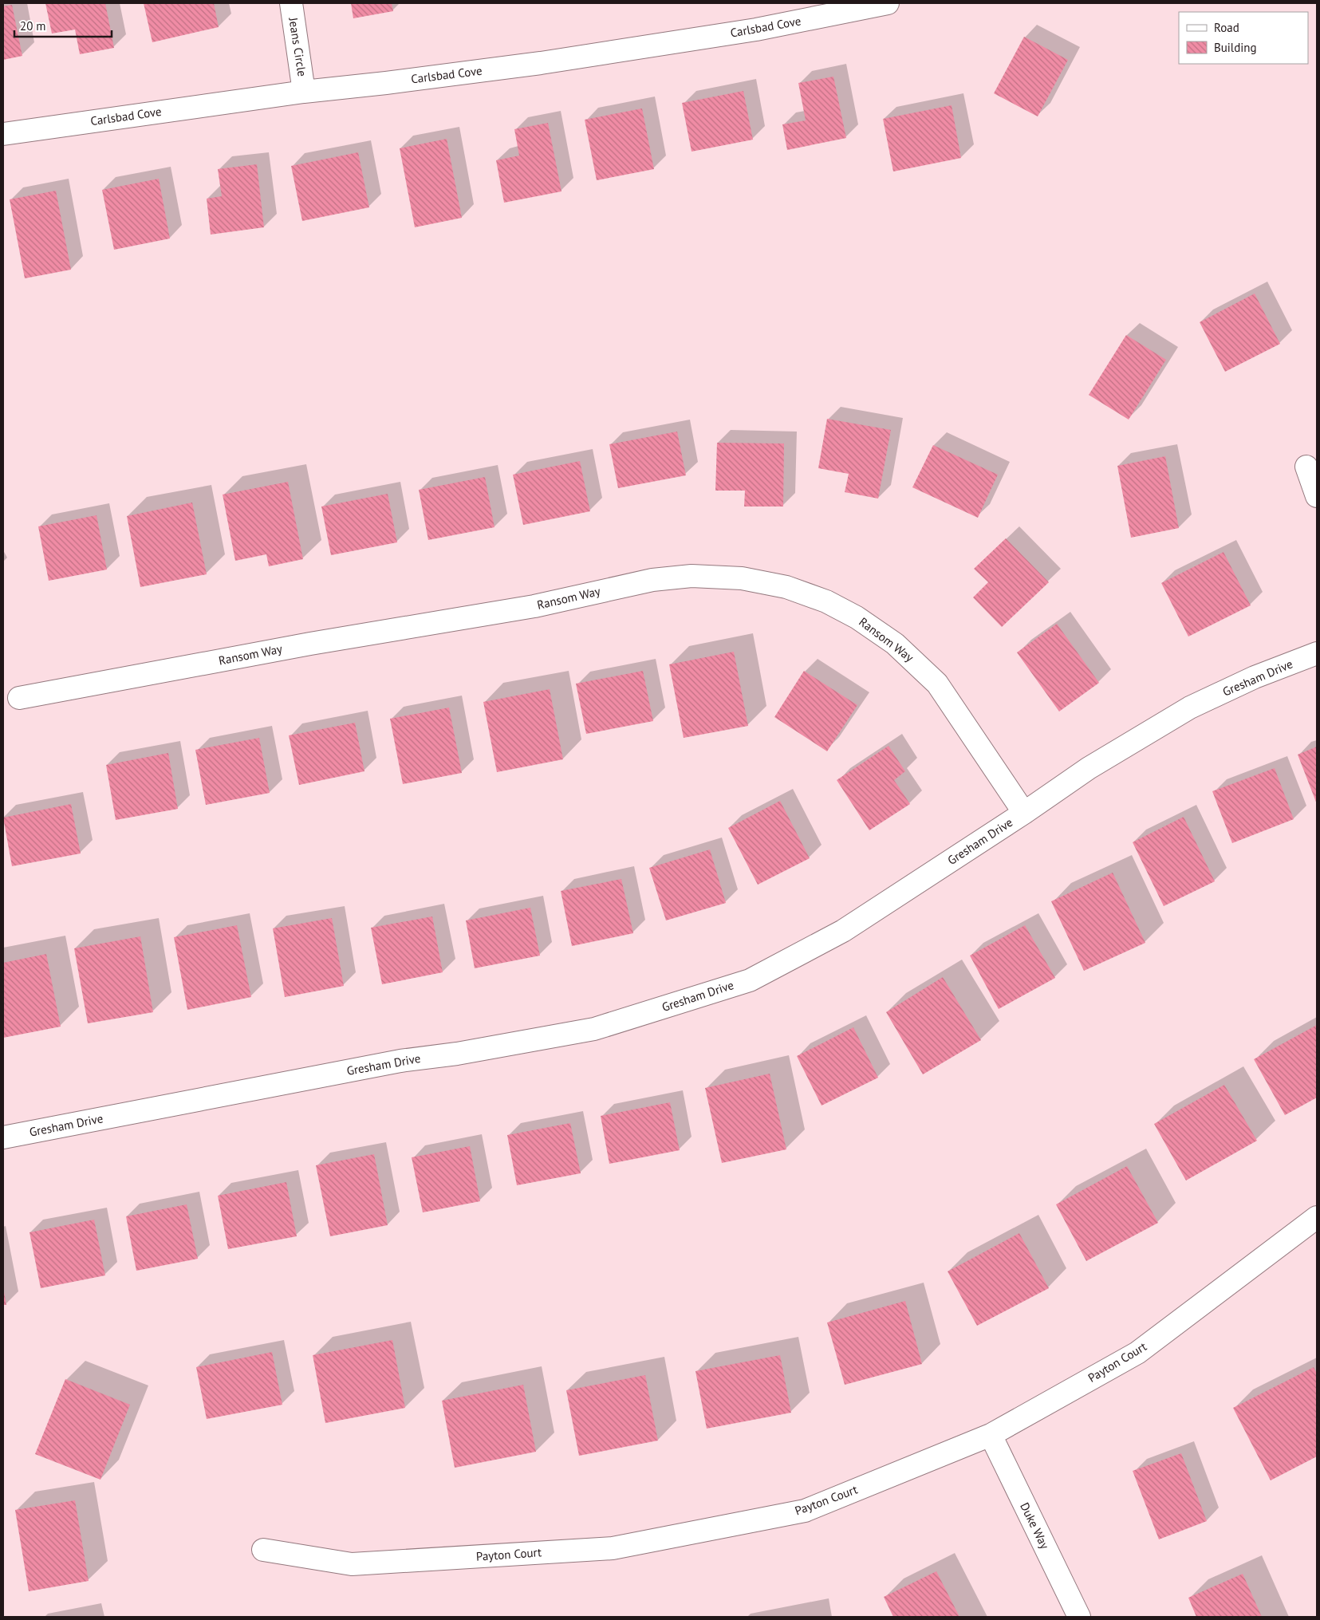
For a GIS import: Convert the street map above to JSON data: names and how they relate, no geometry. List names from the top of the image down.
{
  "streets": {
    "street": [
      "Carlsbad Cove",
      "Jeans Circle",
      "Ransom Way",
      "Gresham Drive",
      "Payton Court",
      "Duke Way"
    ]
  },
  "crossings": [
    ["Carlsbad Cove", "Jeans Circle"],
    ["Ransom Way", "Gresham Drive"],
    ["Payton Court", "Duke Way"]
  ],
  "legend": ["Road", "Building"],
  "scale_bar": "20 m"
}
